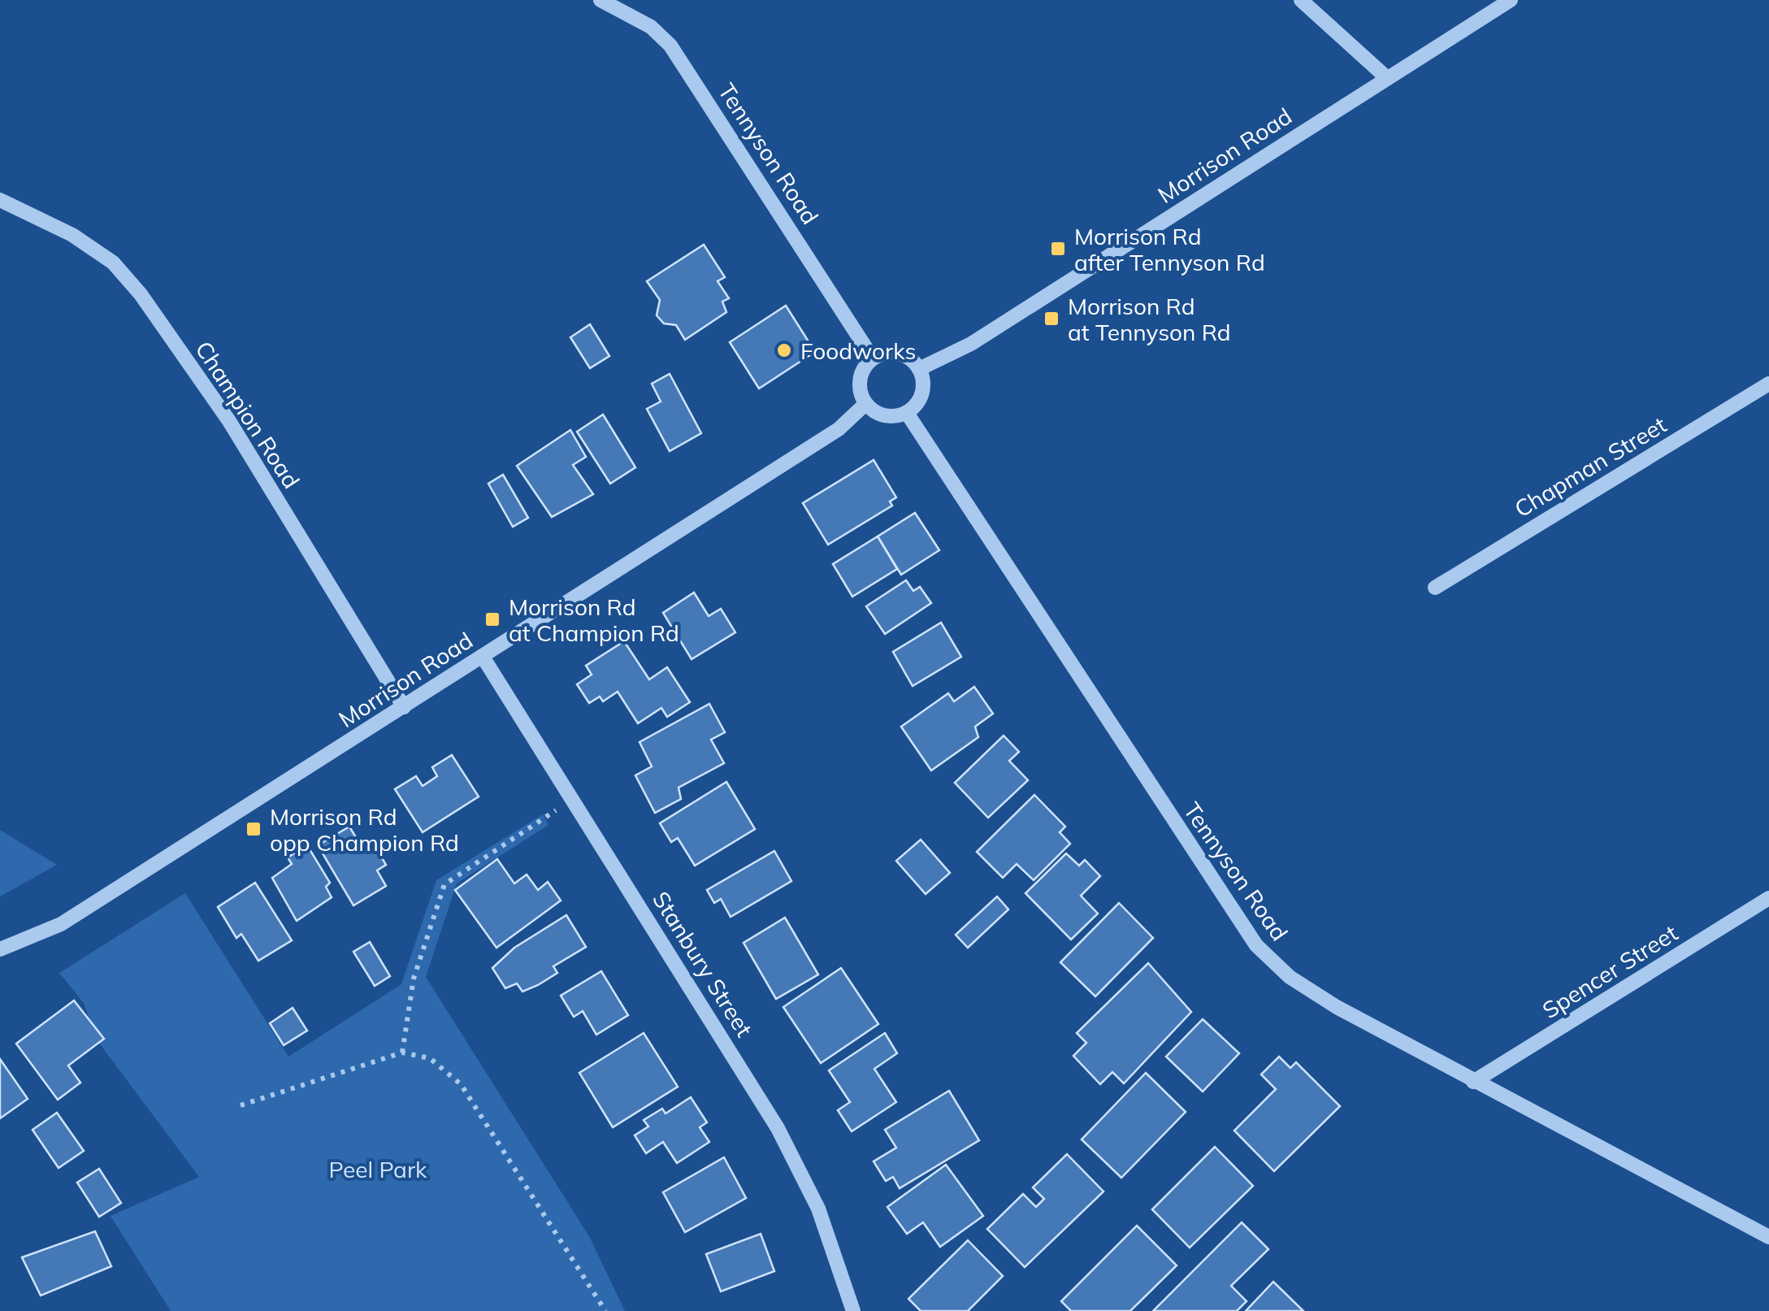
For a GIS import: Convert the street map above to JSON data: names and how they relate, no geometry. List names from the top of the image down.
{
  "streets": {
    "street": [
      "Tennyson Road",
      "Morrison Road",
      "Champion Road",
      "Chapman Street",
      "Stanbury Street",
      "Spencer Street"
    ]
  },
  "crossings": [
    ["Tennyson Road", "Morrison Road"],
    ["Tennyson Road", "Spencer Street"],
    ["Morrison Road", "Champion Road"],
    ["Morrison Road", "Stanbury Street"]
  ],
  "parks": ["Peel Park"],
  "places": {
    "transit": [
      "Morrison Rd after Tennyson Rd",
      "Morrison Rd at Tennyson Rd",
      "Morrison Rd at Champion Rd",
      "Morrison Rd opp Champion Rd"
    ],
    "other": ["Foodworks"]
  }
}
